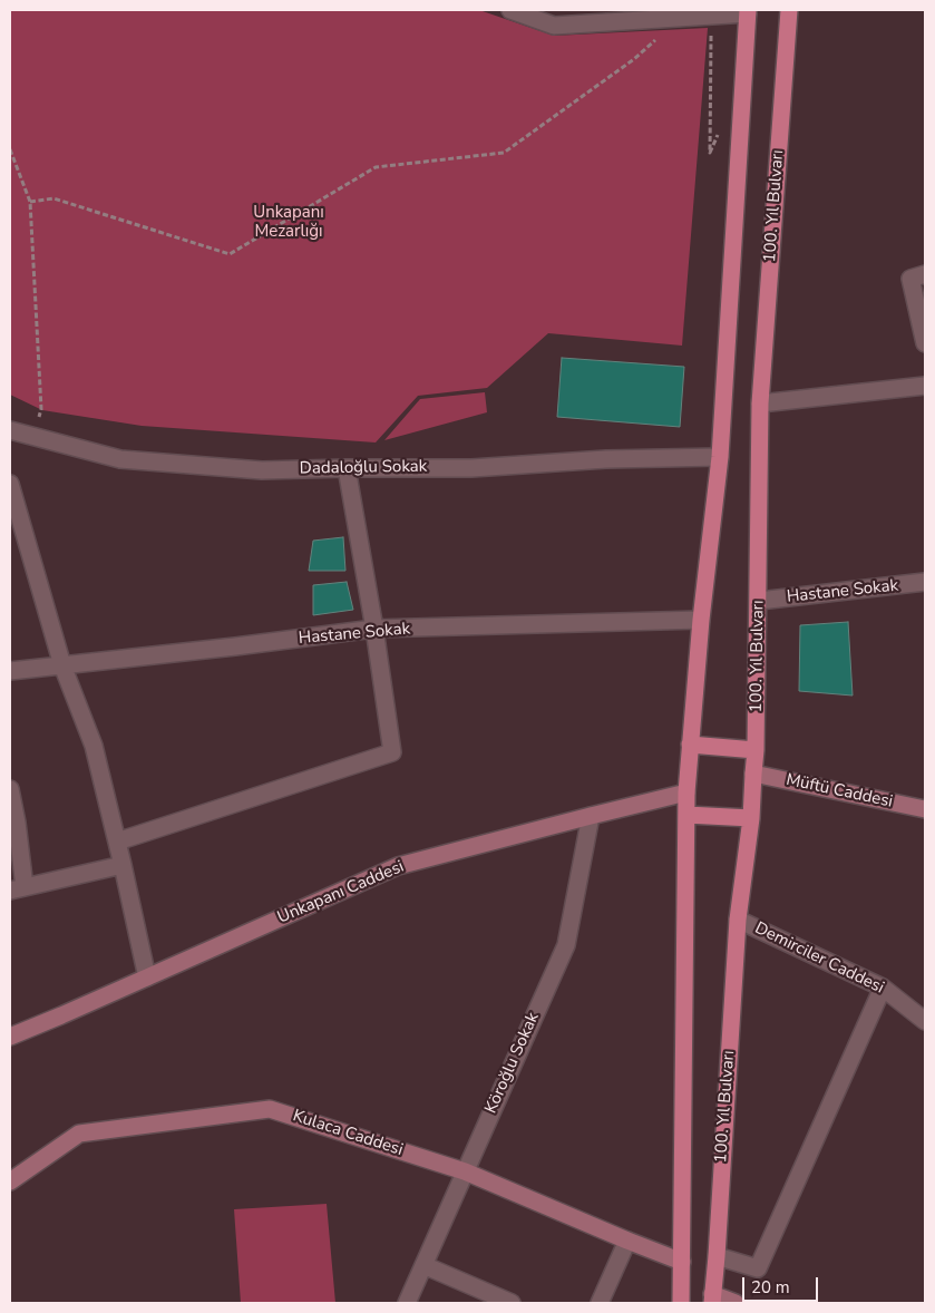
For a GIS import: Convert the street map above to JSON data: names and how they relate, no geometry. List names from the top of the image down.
{
  "streets": {
    "main road": [
      "100. Yıl Bulvarı",
      "Müftü Caddesi",
      "Unkapanı Caddesi",
      "Kulaca Caddesi"
    ],
    "street": [
      "Dadaloğlu Sokak",
      "Hastane Sokak",
      "Demirciler Caddesi",
      "Köroğlu Sokak"
    ]
  },
  "crossings": [
    ["100. Yıl Bulvarı", "Hastane Sokak"],
    ["100. Yıl Bulvarı", "Müftü Caddesi"],
    ["100. Yıl Bulvarı", "Demirciler Caddesi"],
    ["Unkapanı Caddesi", "Köroğlu Sokak"],
    ["Köroğlu Sokak", "Kulaca Caddesi"]
  ],
  "parks": ["Unkapanı Mezarlığı"],
  "scale_bar": "20 m"
}
